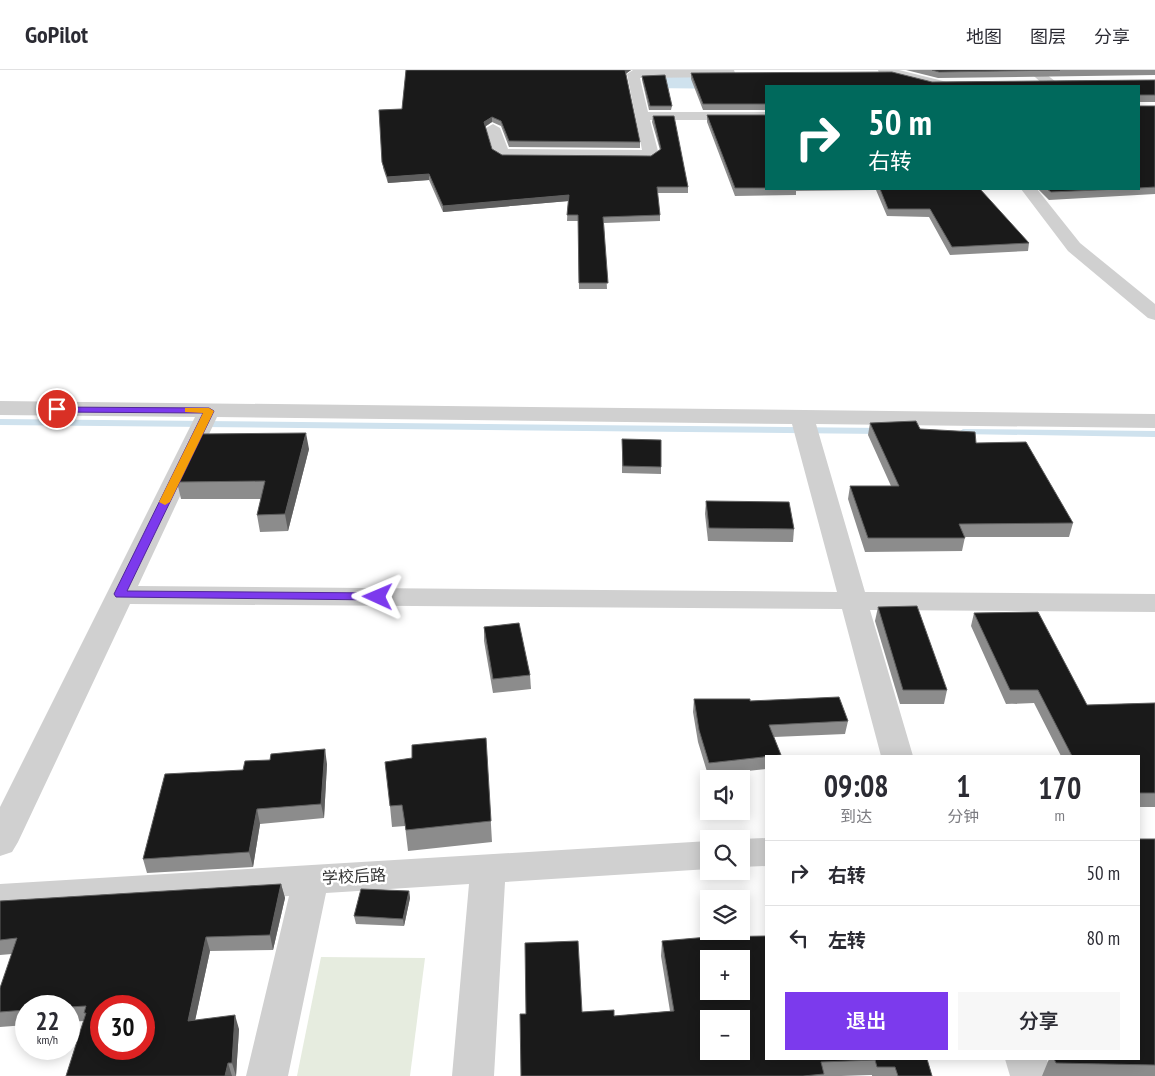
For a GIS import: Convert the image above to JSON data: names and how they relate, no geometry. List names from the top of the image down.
{
  "streets": {
    "street": ["学校后路"]
  },
  "page": {
    "header": "GoPilot",
    "nav": ["地图", "图层", "分享"],
    "turn": ["50 m", "右转"],
    "eta": [
      "09:08",
      "到达",
      "1",
      "分钟",
      "170",
      "m"
    ],
    "map_buttons": ["+", "−"],
    "list": [
      {
        "name": "右转",
        "value": "50 m"
      },
      {
        "name": "左转",
        "value": "80 m"
      }
    ],
    "buttons": ["退出", "分享"],
    "speed": "22 km/h",
    "limit": "30"
  }
}
